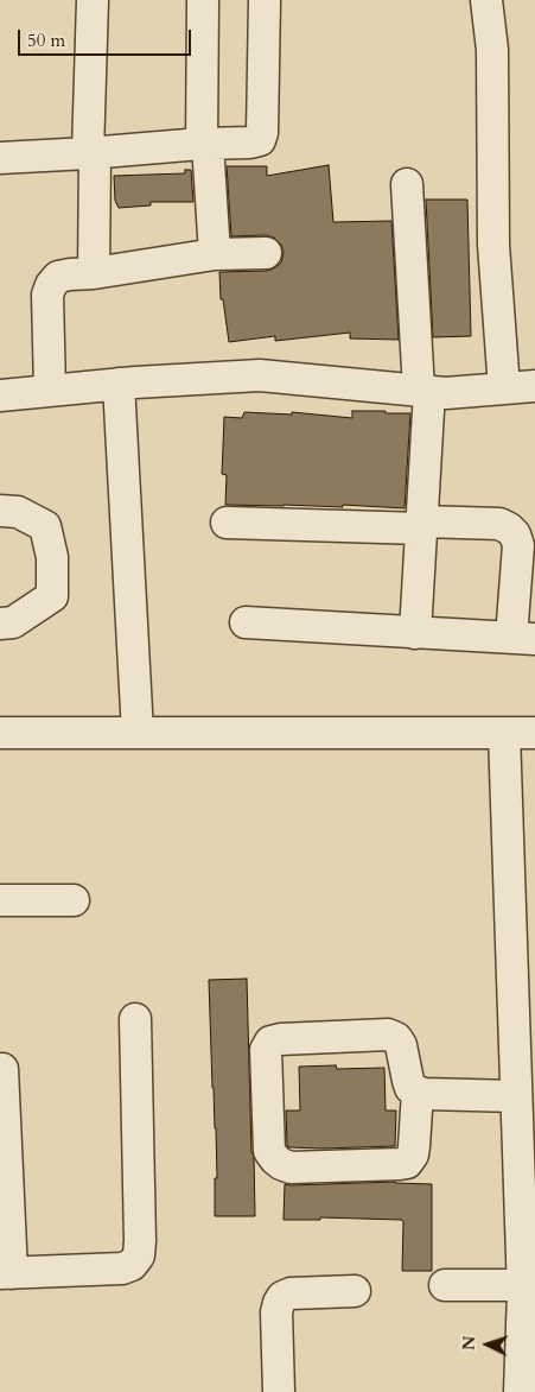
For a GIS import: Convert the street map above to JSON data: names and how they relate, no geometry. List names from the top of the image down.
{
  "scale_bar": "50 m",
  "north": "left"
}
